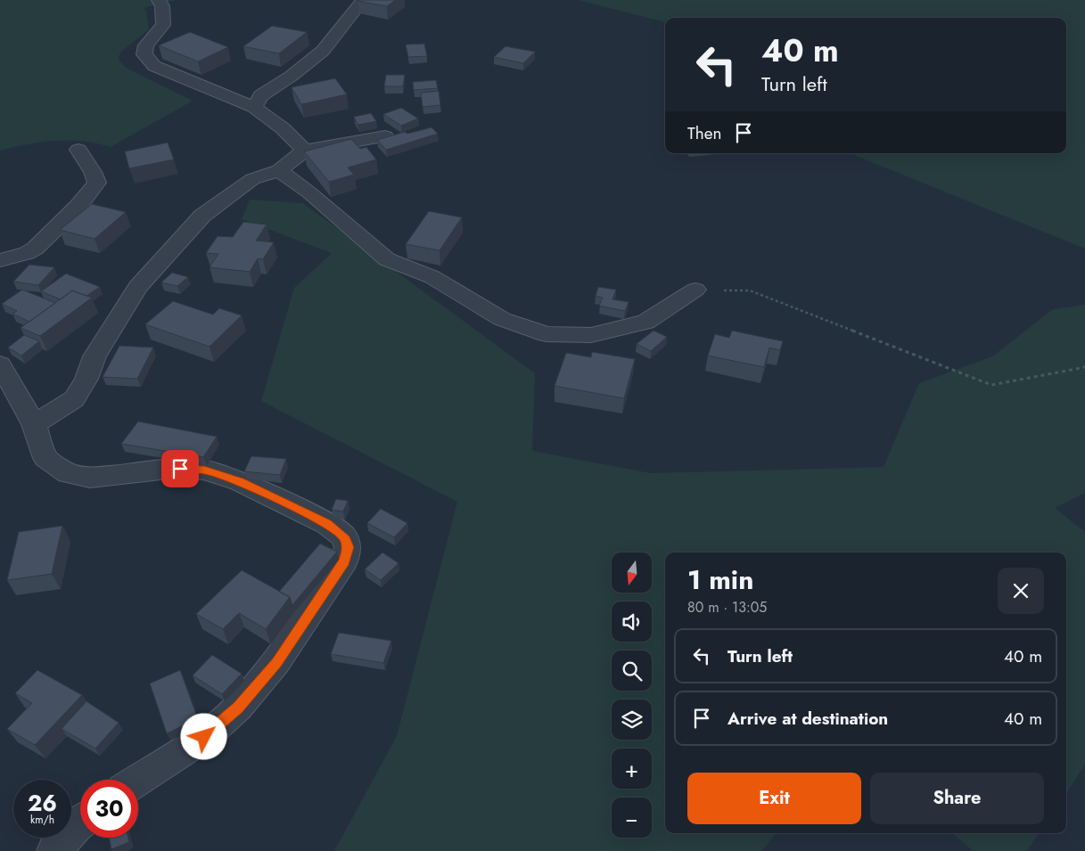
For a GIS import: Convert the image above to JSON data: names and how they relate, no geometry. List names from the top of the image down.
{
  "north": "bottom",
  "page": {
    "turn": ["40 m", "Turn left"],
    "then": "Then",
    "map_buttons": ["+", "−"],
    "heading": ["1 min", "80 m · 13:05"],
    "list": [
      {
        "name": "Turn left",
        "value": "40 m"
      },
      {
        "name": "Arrive at destination",
        "value": "40 m"
      }
    ],
    "buttons": ["Exit", "Share"],
    "speed": "26 km/h",
    "limit": "30"
  }
}
